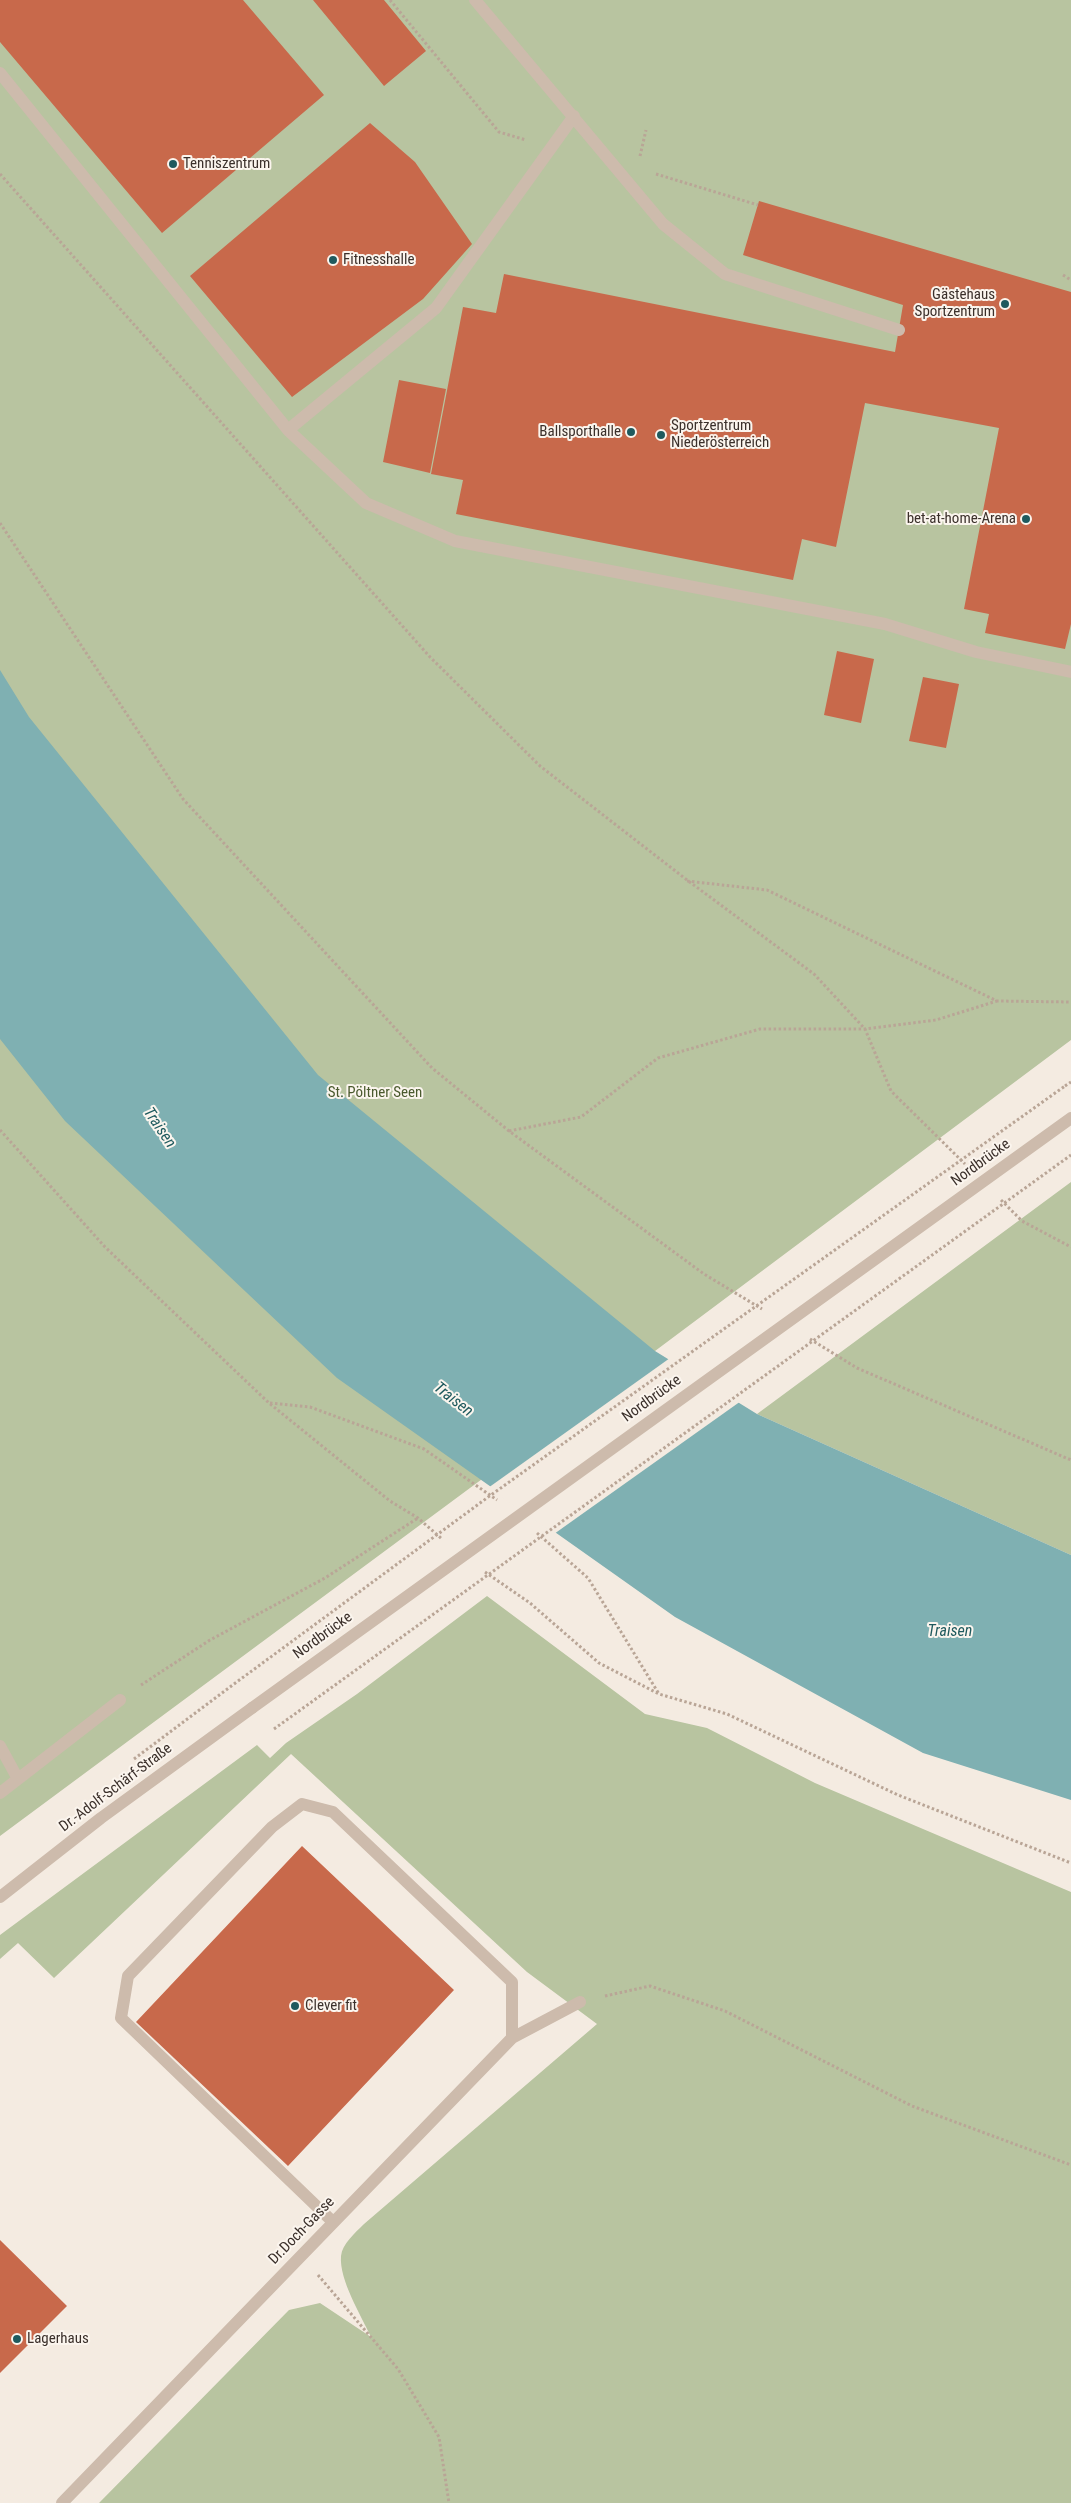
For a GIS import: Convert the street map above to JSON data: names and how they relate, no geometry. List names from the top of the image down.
{
  "streets": {
    "street": ["Nordbrücke", "Dr.-Adolf-Schärf-Straße", "Dr.Doch-Gasse"]
  },
  "crossings": [
    ["Nordbrücke", "Dr.-Adolf-Schärf-Straße"]
  ],
  "water": ["Traisen"],
  "parks": ["St. Pöltner Seen"],
  "places": [
    "Tenniszentrum",
    "Fitnesshalle",
    "Gästehaus Sportzentrum",
    "Ballsporthalle",
    "Sportzentrum Niederösterreich",
    "bet-at-home-Arena",
    "Clever fit",
    "Lagerhaus"
  ]
}
